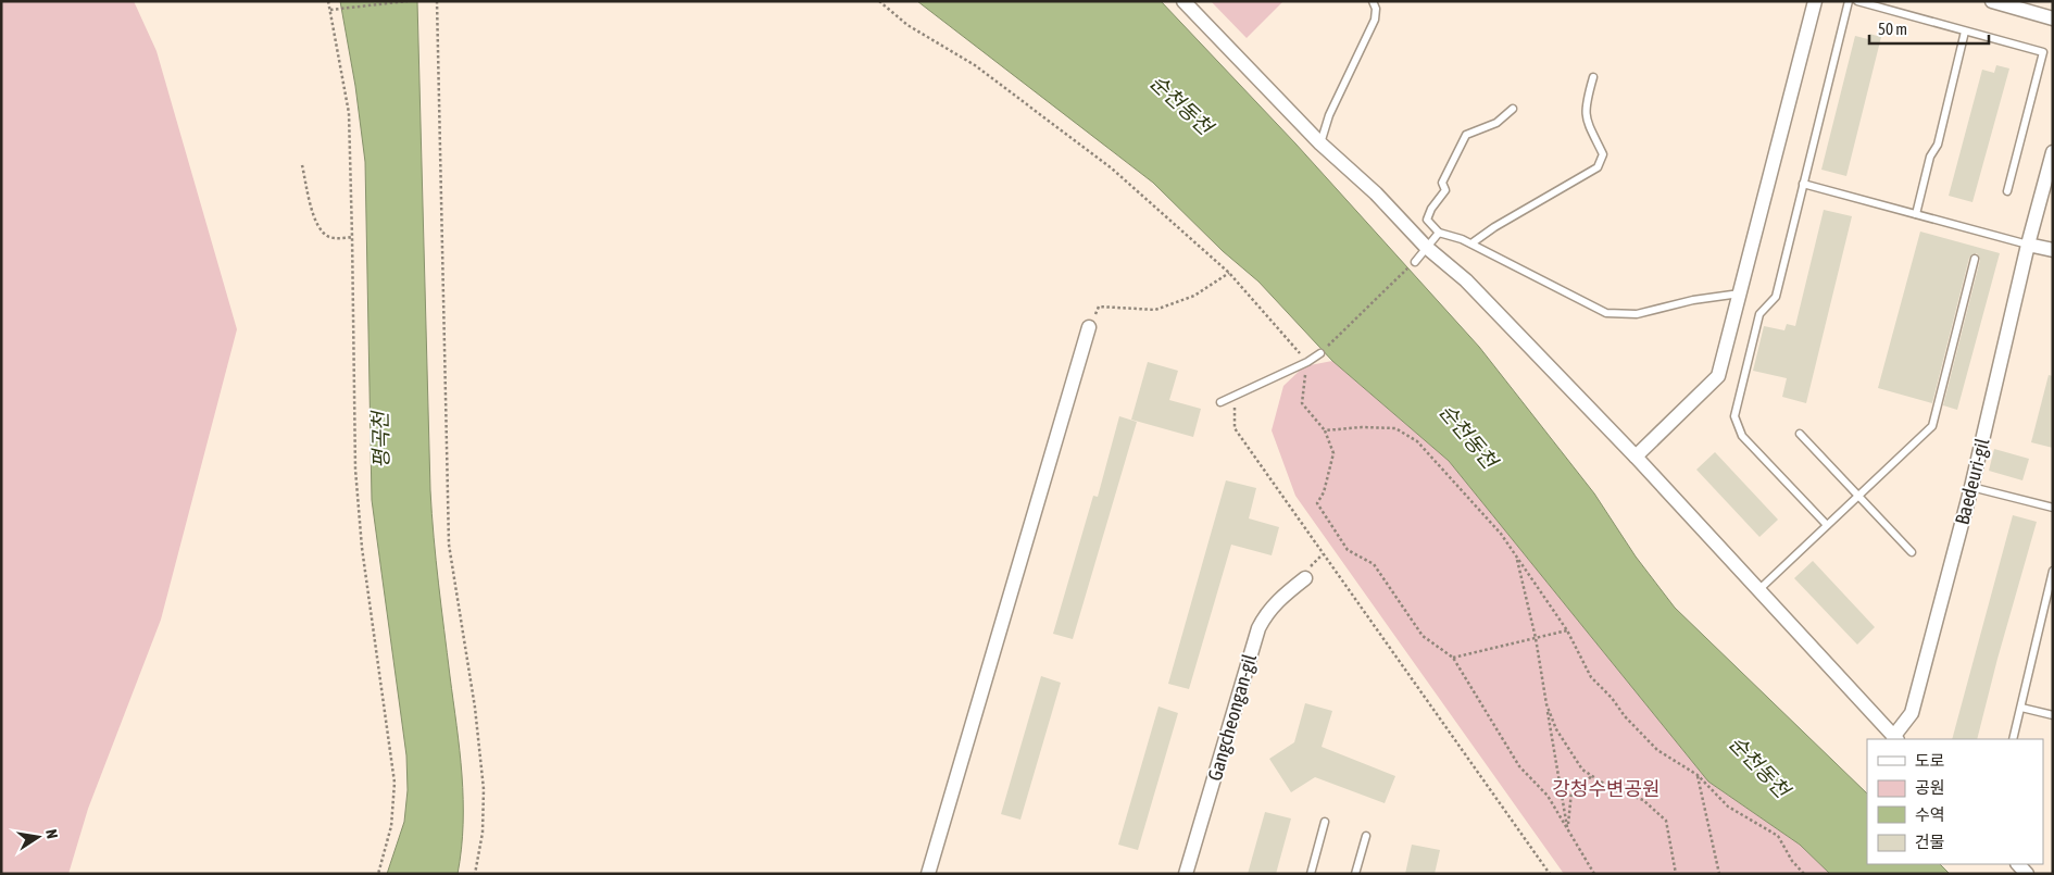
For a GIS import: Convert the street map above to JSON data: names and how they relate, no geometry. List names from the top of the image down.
{
  "streets": {
    "street": ["Baedeuri-gil", "Gangcheongan-gil"]
  },
  "water": ["순천동천", "평곡천"],
  "parks": ["강청수변공원"],
  "legend": [
    "도로",
    "공원",
    "수역",
    "건물"
  ],
  "scale_bar": "50 m",
  "north": "right"
}
